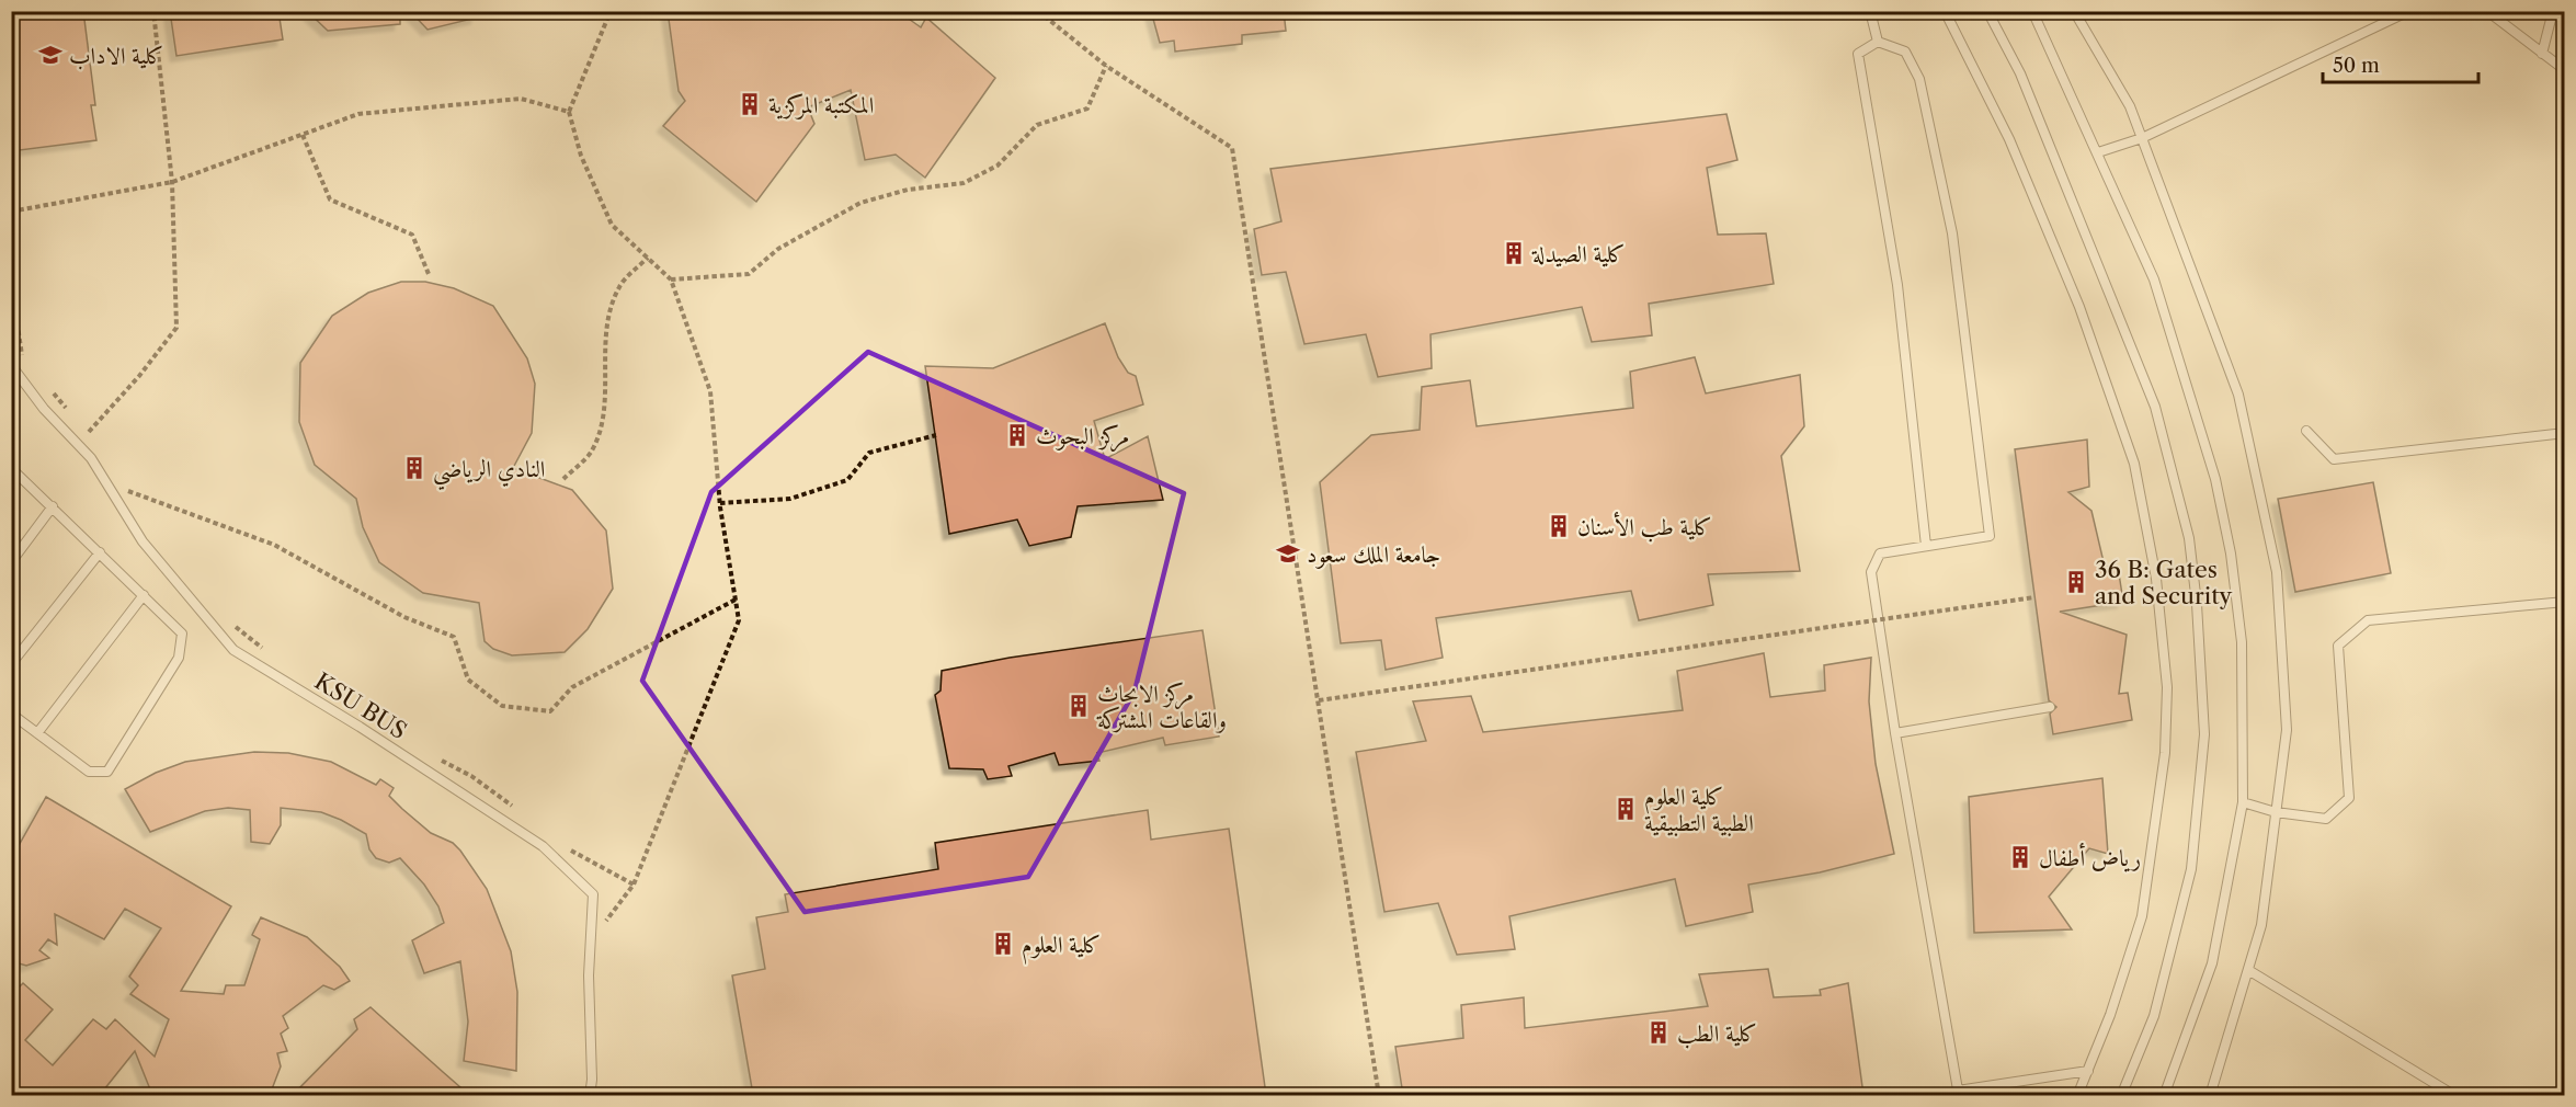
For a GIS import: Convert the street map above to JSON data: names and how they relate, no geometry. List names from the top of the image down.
{
  "streets": {
    "lane": ["KSU BUS"]
  },
  "places": {
    "school or university": ["كلية الاداب", "جامعة الملك سعود"],
    "building": [
      "المكتبة المركزية",
      "كلية الصيدلة",
      "مركز البحوث",
      "النادي الرياضي",
      "كلية طب الأسنان",
      "36 B: Gates and Security",
      "مركز الابحاث والقاعات المشتركة",
      "كلية العلوم الطبية التطبيقية",
      "رياض أطفال",
      "كلية العلوم",
      "كلية الطب"
    ]
  },
  "scale_bar": "50 m"
}
